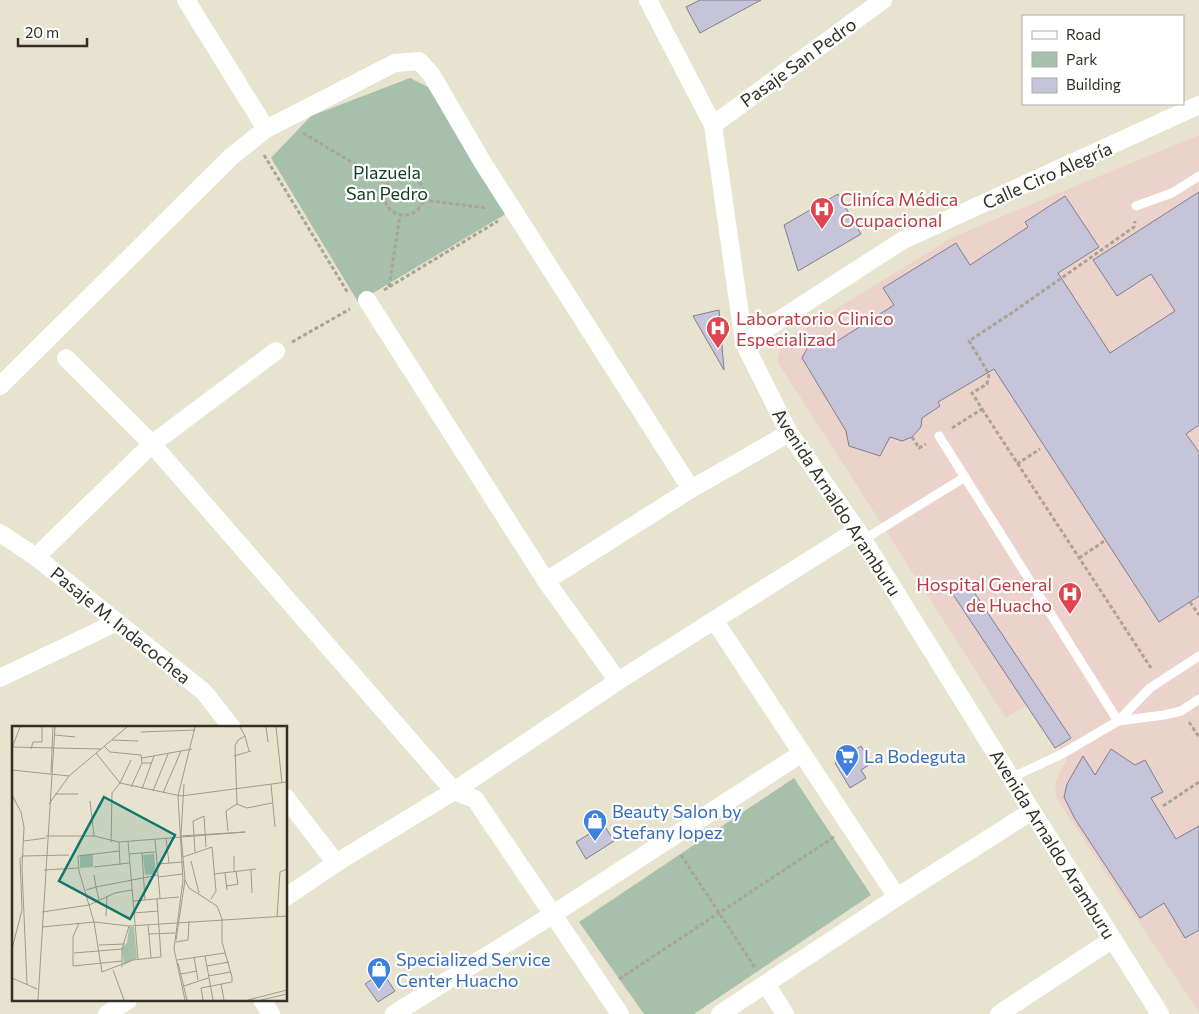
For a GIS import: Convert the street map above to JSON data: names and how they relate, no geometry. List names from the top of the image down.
{
  "streets": {
    "street": [
      "Pasaje San Pedro",
      "Calle Ciro Alegría",
      "Avenida Arnaldo Aramburu",
      "Pasaje M. Indacochea"
    ]
  },
  "crossings": [
    ["Pasaje San Pedro", "Avenida Arnaldo Aramburu"],
    ["Calle Ciro Alegría", "Avenida Arnaldo Aramburu"]
  ],
  "parks": ["Plazuela San Pedro"],
  "places": {
    "hospital": ["Cliníca Médica Ocupacional", "Laboratorio Clinico Especializad", "Hospital General de Huacho"],
    "supermarket": ["La Bodeguta"],
    "shop": ["Beauty Salon by Stefany lopez", "Specialized Service Center Huacho"]
  },
  "legend": ["Road", "Park", "Building"],
  "scale_bar": "20 m"
}
